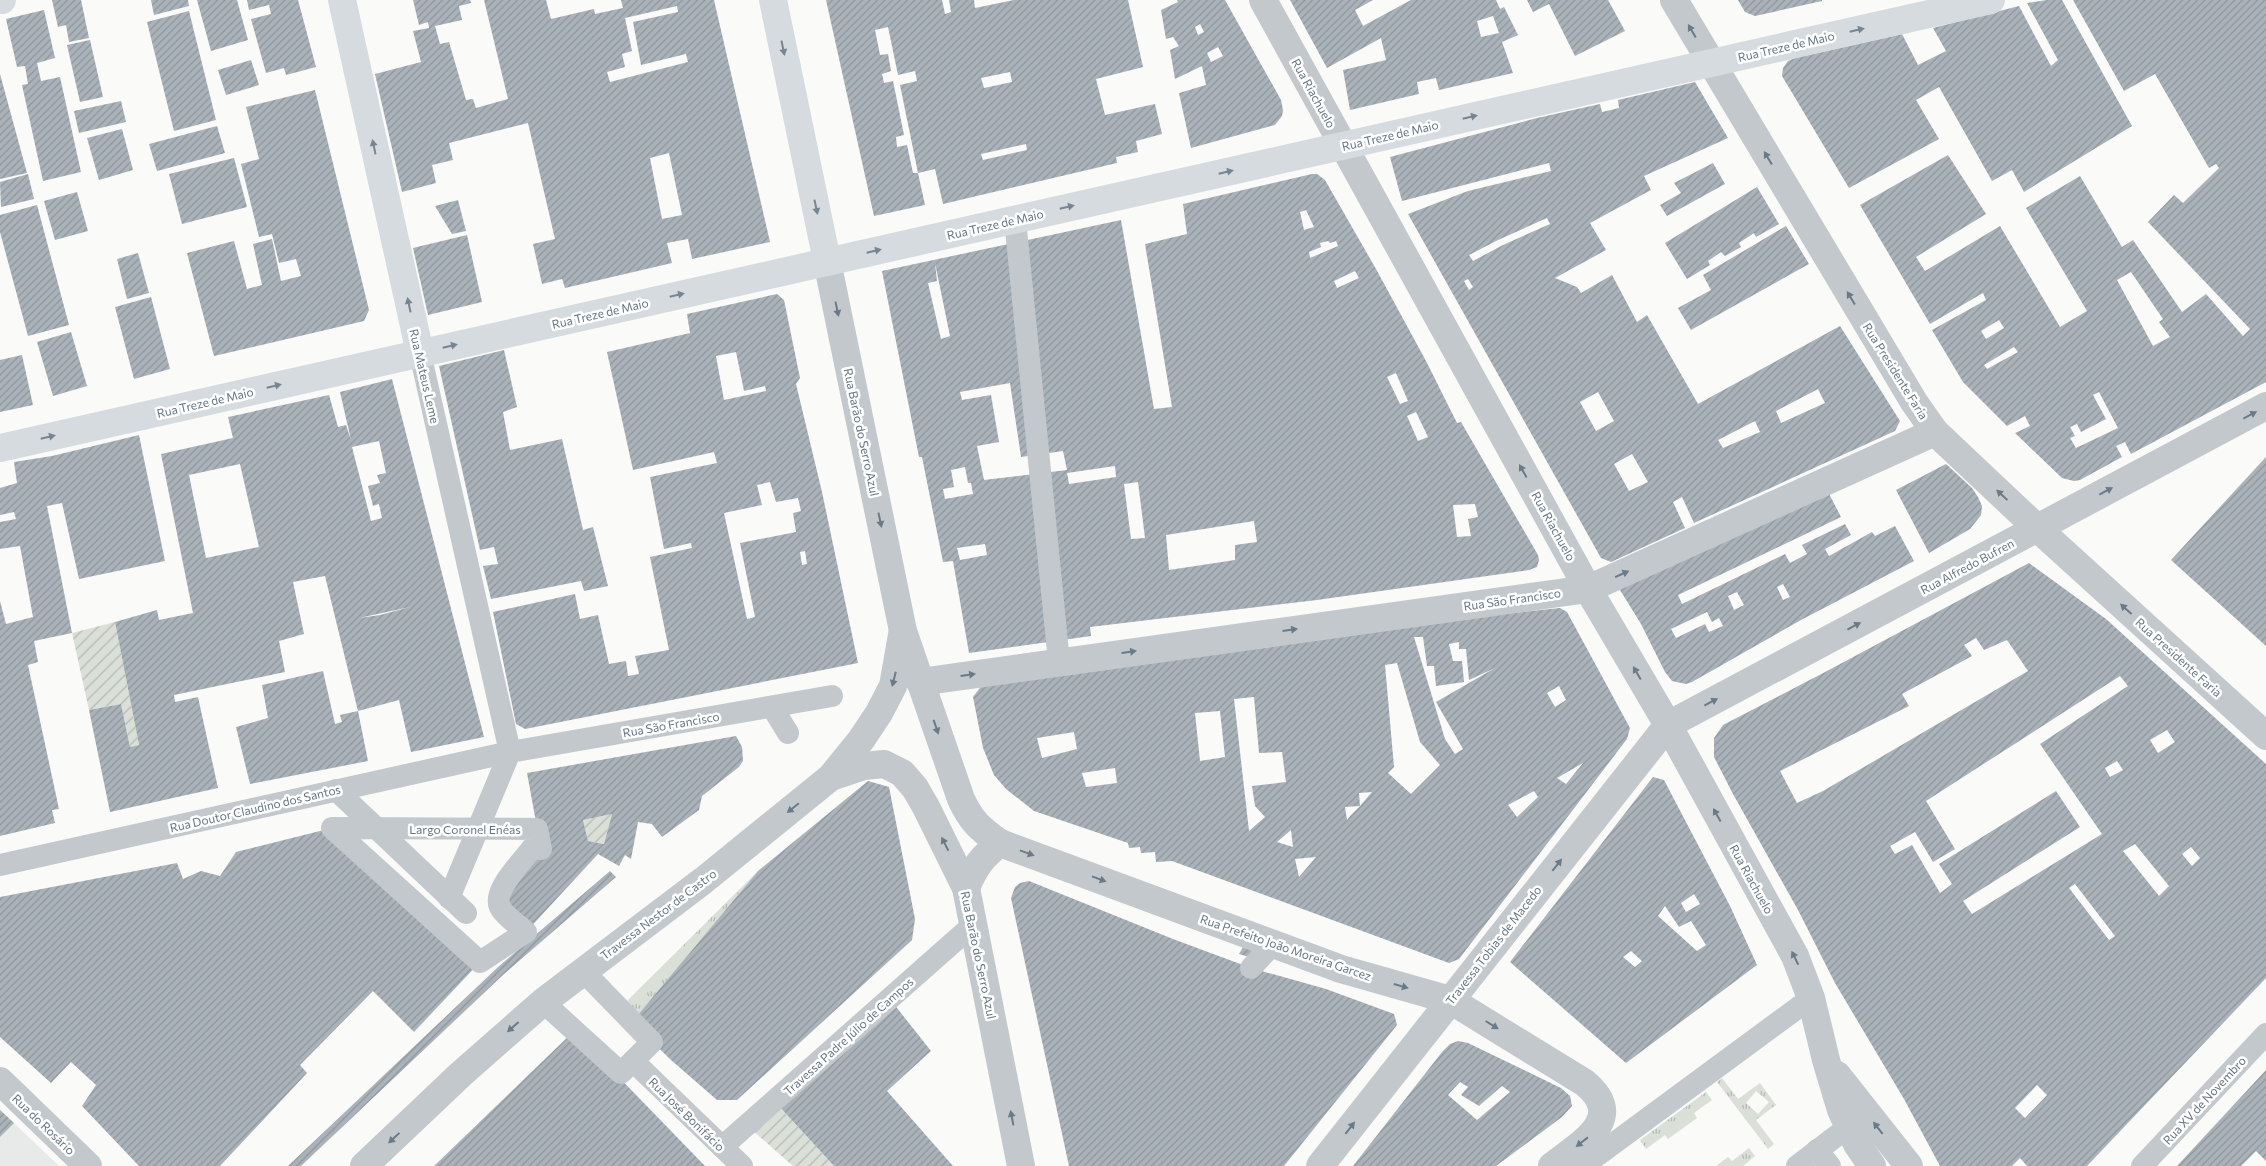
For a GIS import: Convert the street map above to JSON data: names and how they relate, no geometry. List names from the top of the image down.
{
  "streets": {
    "main road": ["Rua Treze de Maio", "Rua Mateus Leme", "Rua Barão do Serro Azul"],
    "street": [
      "Rua Riachuelo",
      "Rua Presidente Faria",
      "Rua Alfredo Bufren",
      "Rua São Francisco",
      "Rua Doutor Claudino dos Santos",
      "Largo Coronel Enéas",
      "Travessa Nestor de Castro",
      "Travessa Tobias de Macedo",
      "Rua Prefeito João Moreira Garcez",
      "Travessa Padre Júlio de Campos",
      "Rua XV de Novembro",
      "Rua José Bonifácio",
      "Rua do Rosário"
    ]
  },
  "crossings": [
    ["Rua Treze de Maio", "Rua Riachuelo"],
    ["Rua Treze de Maio", "Rua Presidente Faria"],
    ["Rua Treze de Maio", "Rua Mateus Leme"],
    ["Rua Treze de Maio", "Rua Barão do Serro Azul"],
    ["Rua Riachuelo", "Rua Alfredo Bufren"],
    ["Rua Riachuelo", "Rua São Francisco"],
    ["Rua Riachuelo", "Travessa Tobias de Macedo"],
    ["Rua Presidente Faria", "Rua Alfredo Bufren"],
    ["Rua Presidente Faria", "Rua São Francisco"],
    ["Rua Mateus Leme", "Rua São Francisco"],
    ["Rua Mateus Leme", "Rua Doutor Claudino dos Santos"],
    ["Rua Barão do Serro Azul", "Rua São Francisco"],
    ["Rua Barão do Serro Azul", "Travessa Nestor de Castro"],
    ["Rua Barão do Serro Azul", "Rua Prefeito João Moreira Garcez"],
    ["Rua Barão do Serro Azul", "Travessa Padre Júlio de Campos"],
    ["Rua Alfredo Bufren", "Travessa Tobias de Macedo"],
    ["Rua São Francisco", "Rua Doutor Claudino dos Santos"],
    ["Travessa Tobias de Macedo", "Rua Prefeito João Moreira Garcez"],
    ["Travessa Padre Júlio de Campos", "Rua José Bonifácio"]
  ],
  "one_way": [
    "Rua Treze de Maio",
    "Rua Riachuelo",
    "Rua Presidente Faria",
    "Rua Mateus Leme",
    "Rua Alfredo Bufren",
    "Rua São Francisco",
    "Travessa Nestor de Castro",
    "Rua Prefeito João Moreira Garcez"
  ]
}
